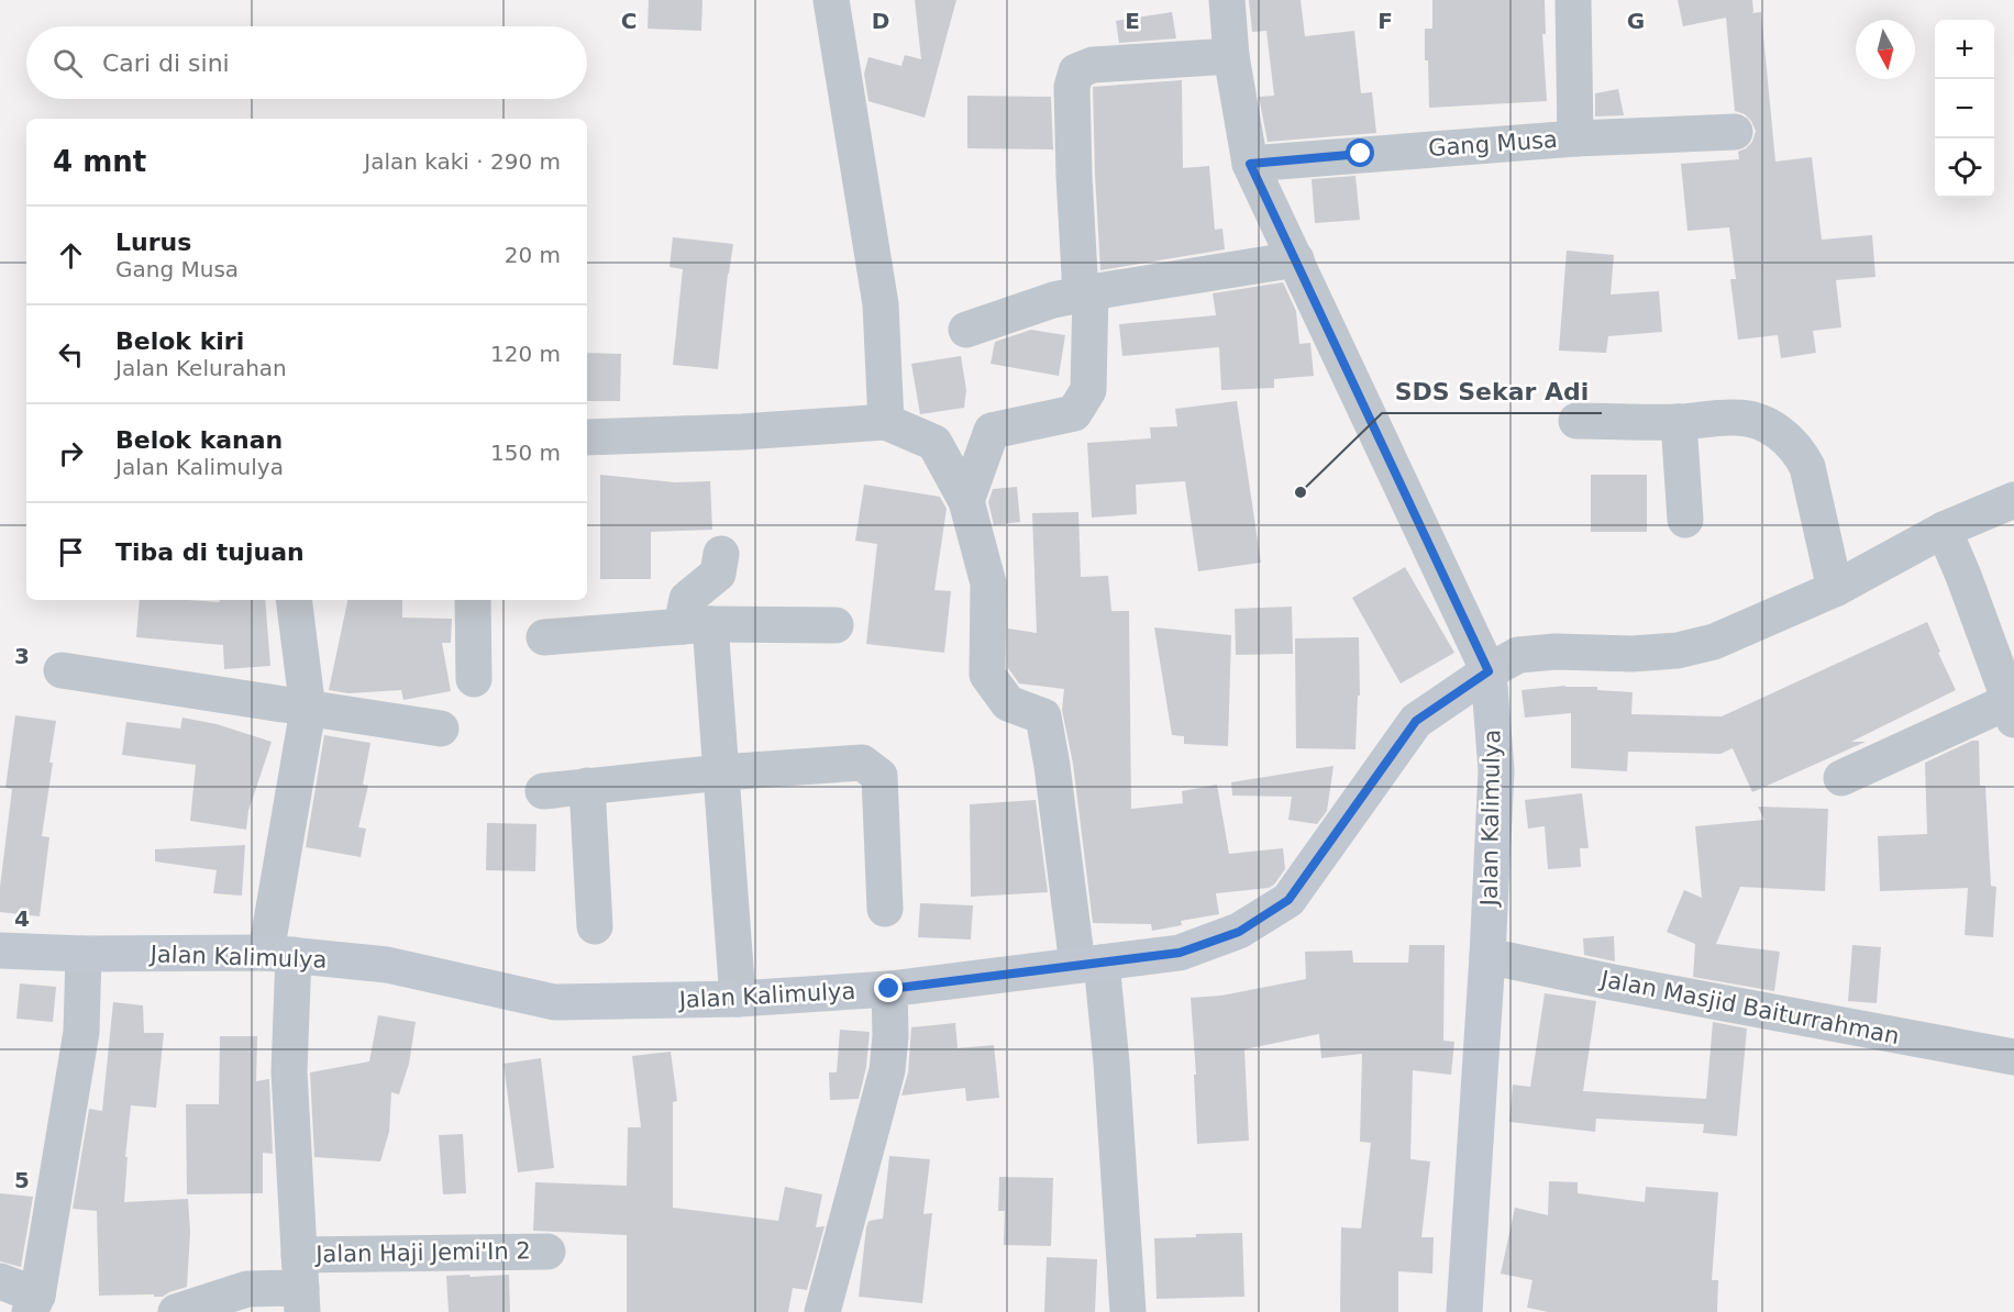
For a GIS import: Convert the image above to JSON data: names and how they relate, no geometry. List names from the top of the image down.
{
  "streets": {
    "street": [
      "Gang Musa",
      "Jalan Kalimulya",
      "Jalan Masjid Baiturrahman",
      "Jalan Haji Jemi'In 2"
    ]
  },
  "crossings": [
    ["Jalan Kalimulya", "Jalan Masjid Baiturrahman"]
  ],
  "places": ["SDS Sekar Adi"],
  "north": "bottom",
  "page": {
    "map_buttons": ["+", "−"],
    "search": "Cari di sini",
    "heading": ["4 mnt", "Jalan kaki · 290 m"],
    "list": [
      ["Lurus", "Gang Musa", "20 m"],
      ["Belok kiri", "Jalan Kelurahan", "120 m"],
      ["Belok kanan", "Jalan Kalimulya", "150 m"],
      "Tiba di tujuan"
    ]
  },
  "grid": {
    "columns": [
      "C",
      "D",
      "E",
      "F",
      "G"
    ],
    "rows": ["3", "4", "5"]
  }
}
